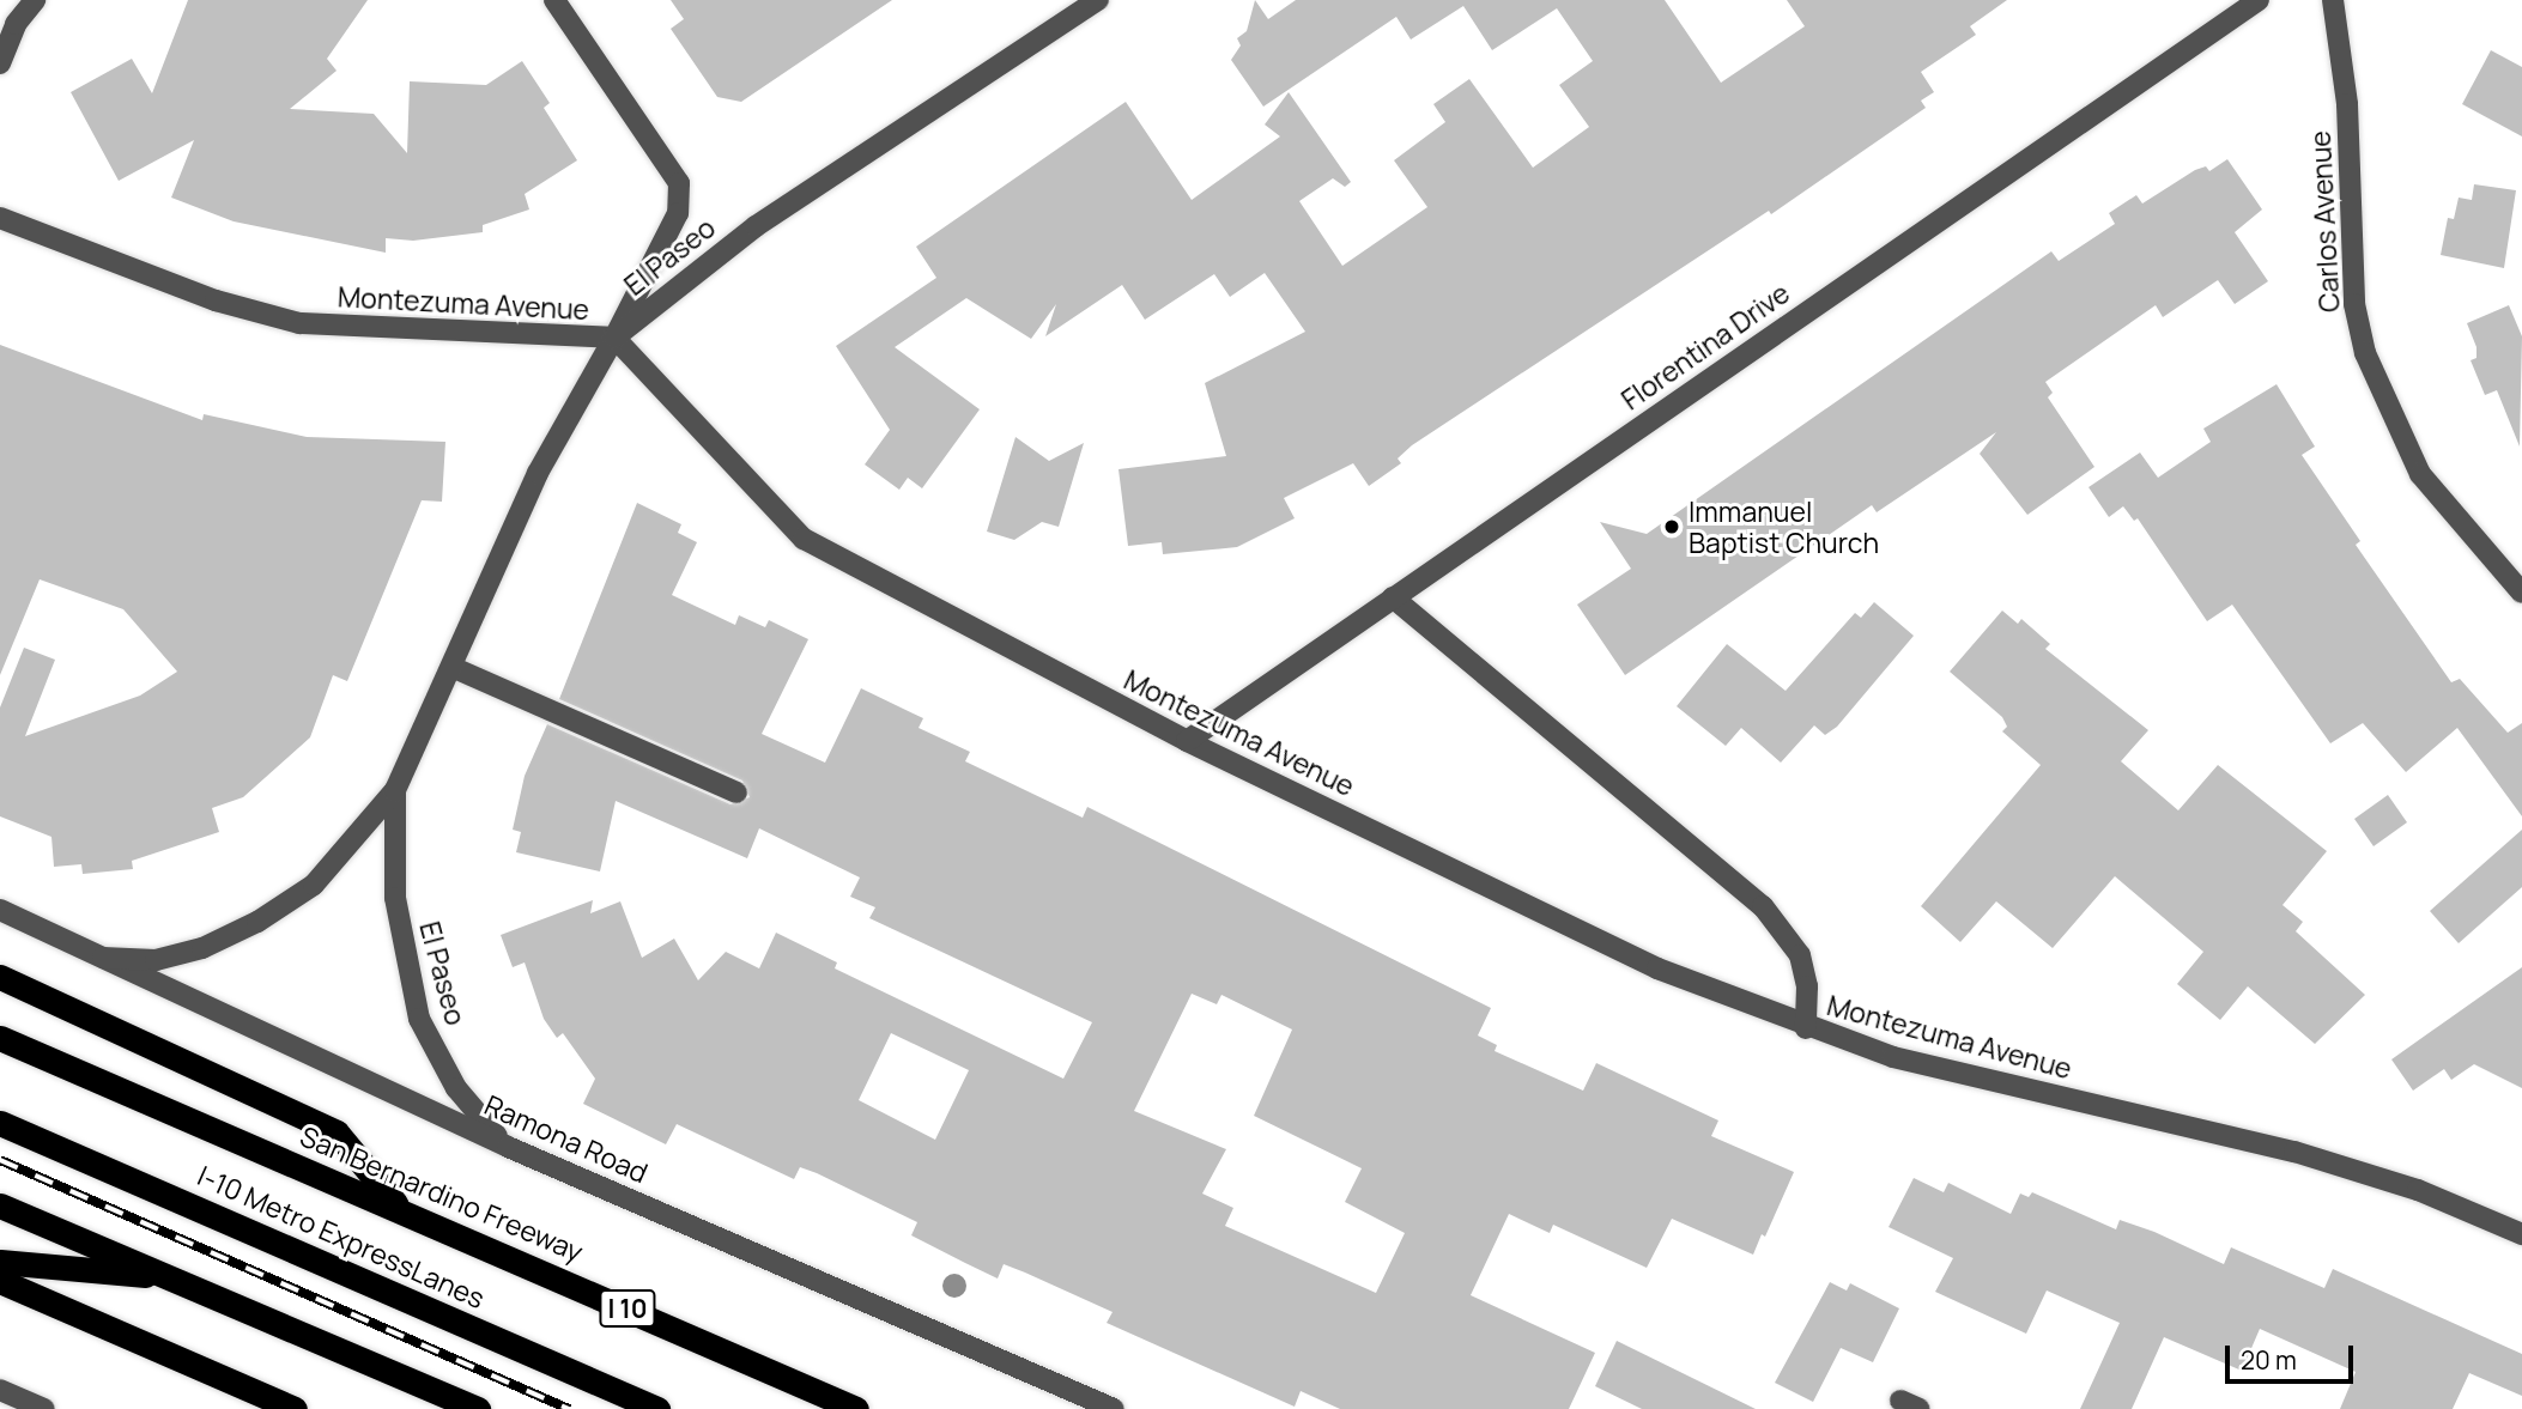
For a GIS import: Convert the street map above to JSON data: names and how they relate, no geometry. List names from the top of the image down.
{
  "streets": {
    "highway": ["San Bernardino Freeway", "I-10 Metro ExpressLanes", "I 10"],
    "street": [
      "Carlos Avenue",
      "El Paseo",
      "Montezuma Avenue",
      "Florentina Drive",
      "Ramona Road"
    ]
  },
  "crossings": [
    ["El Paseo", "Montezuma Avenue"],
    ["El Paseo", "Ramona Road"],
    ["Montezuma Avenue", "Florentina Drive"]
  ],
  "places": ["Immanuel Baptist Church"],
  "scale_bar": "20 m"
}
